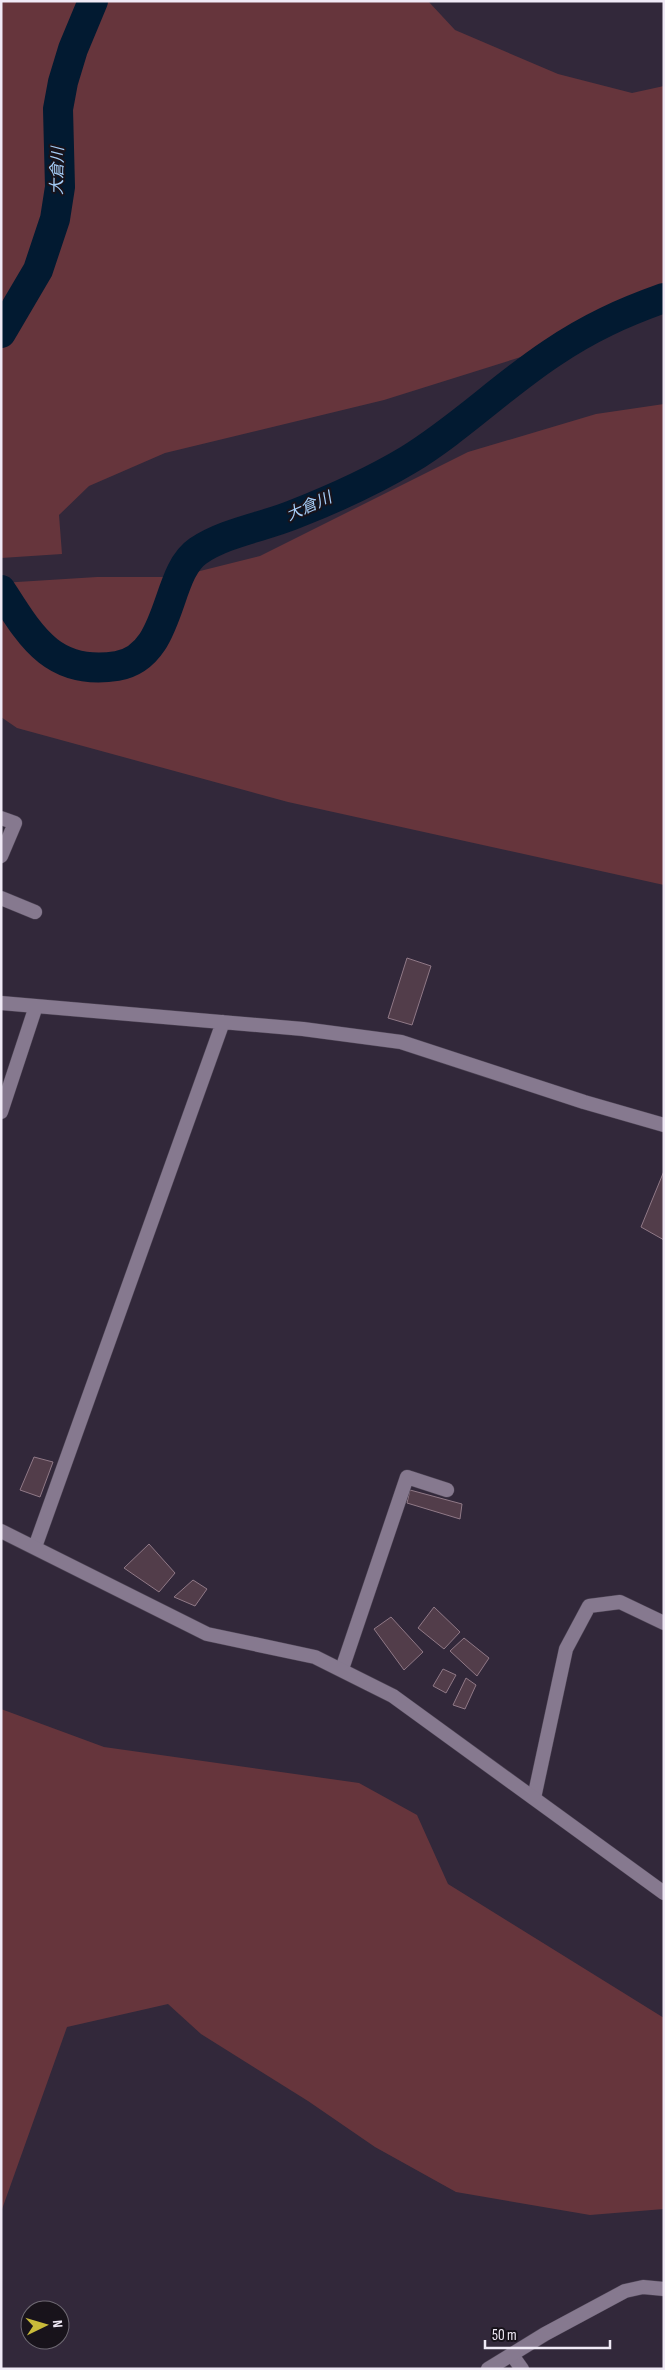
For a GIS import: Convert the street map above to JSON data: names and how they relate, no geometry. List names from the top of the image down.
{
  "water": ["大倉川"],
  "scale_bar": "50 m",
  "north": "right"
}
